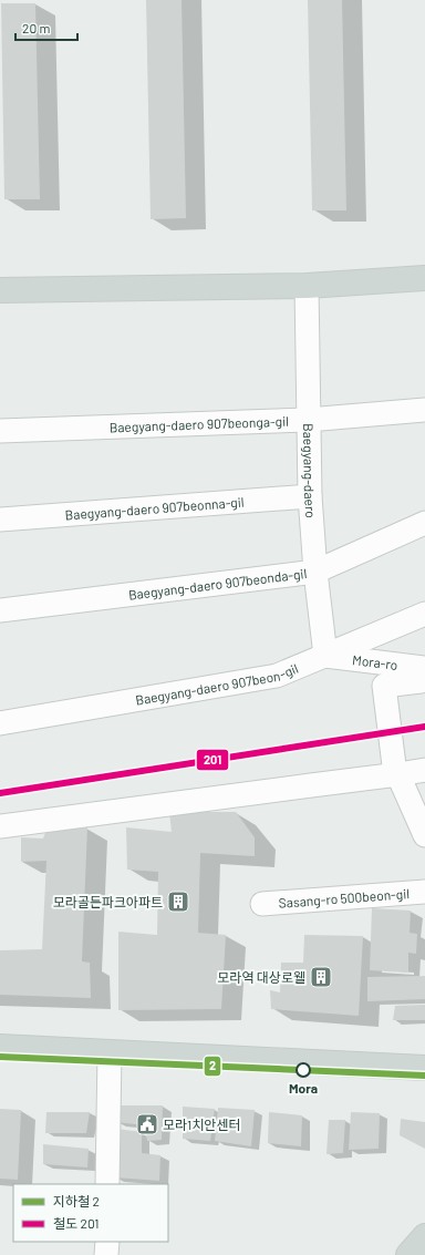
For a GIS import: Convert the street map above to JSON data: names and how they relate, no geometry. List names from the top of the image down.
{
  "streets": {
    "street": [
      "Baegyang-daero 907beonga-gil",
      "Baegyang-daero",
      "Baegyang-daero 907beonna-gil",
      "Baegyang-daero 907beonda-gil",
      "Mora-ro",
      "Baegyang-daero 907beon-gil",
      "Sasang-ro 500beon-gil"
    ]
  },
  "crossings": [
    ["Baegyang-daero 907beonga-gil", "Baegyang-daero"],
    ["Baegyang-daero", "Baegyang-daero 907beonna-gil"],
    ["Baegyang-daero", "Baegyang-daero 907beonda-gil"],
    ["Baegyang-daero", "Mora-ro"],
    ["Baegyang-daero", "Baegyang-daero 907beon-gil"],
    ["Mora-ro", "Baegyang-daero 907beon-gil"]
  ],
  "places": {
    "building": ["모라골든파크아파트", "모라역 대상로웰"],
    "other": ["Mora"],
    "public building": ["모라1치안센터"]
  },
  "lines": ["rail line 201", "metro line 2"],
  "legend": ["지하철 2", "철도 201"],
  "scale_bar": "20 m"
}
